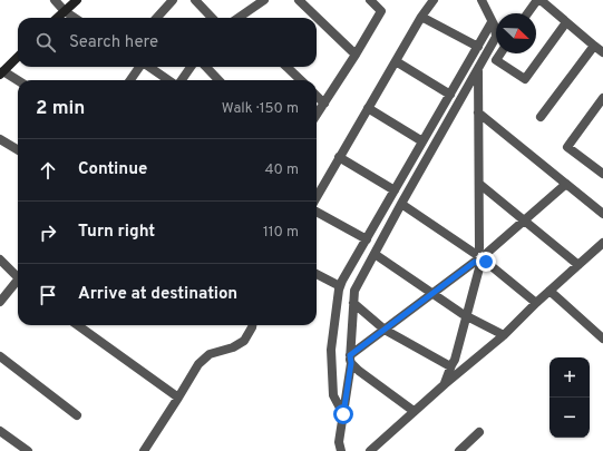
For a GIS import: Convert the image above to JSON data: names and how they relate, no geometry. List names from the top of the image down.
{
  "north": "bottom right",
  "page": {
    "search": "Search here",
    "heading": ["2 min", "Walk · 150 m"],
    "list": [
      ["Continue", "40 m"],
      ["Turn right", "110 m"],
      "Arrive at destination"
    ],
    "map_buttons": ["+", "−"]
  }
}
